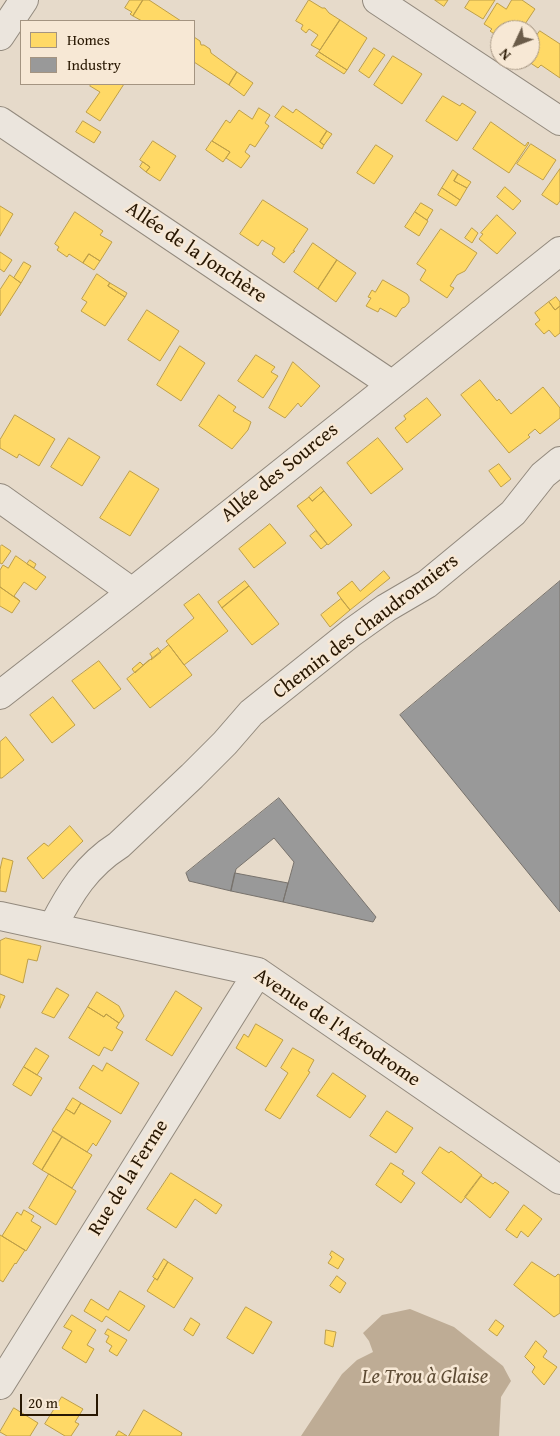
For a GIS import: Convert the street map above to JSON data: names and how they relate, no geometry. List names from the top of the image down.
{
  "streets": {
    "street": [
      "Allée de la Jonchère",
      "Allée des Sources",
      "Chemin des Chaudronniers",
      "Avenue de l'Aérodrome",
      "Rue de la Ferme"
    ]
  },
  "crossings": [
    ["Allée de la Jonchère", "Allée des Sources"],
    ["Chemin des Chaudronniers", "Avenue de l'Aérodrome"],
    ["Avenue de l'Aérodrome", "Rue de la Ferme"]
  ],
  "water": ["Le Trou à Glaise"],
  "legend": ["Homes", "Industry"],
  "scale_bar": "20 m",
  "north": "bottom left"
}
